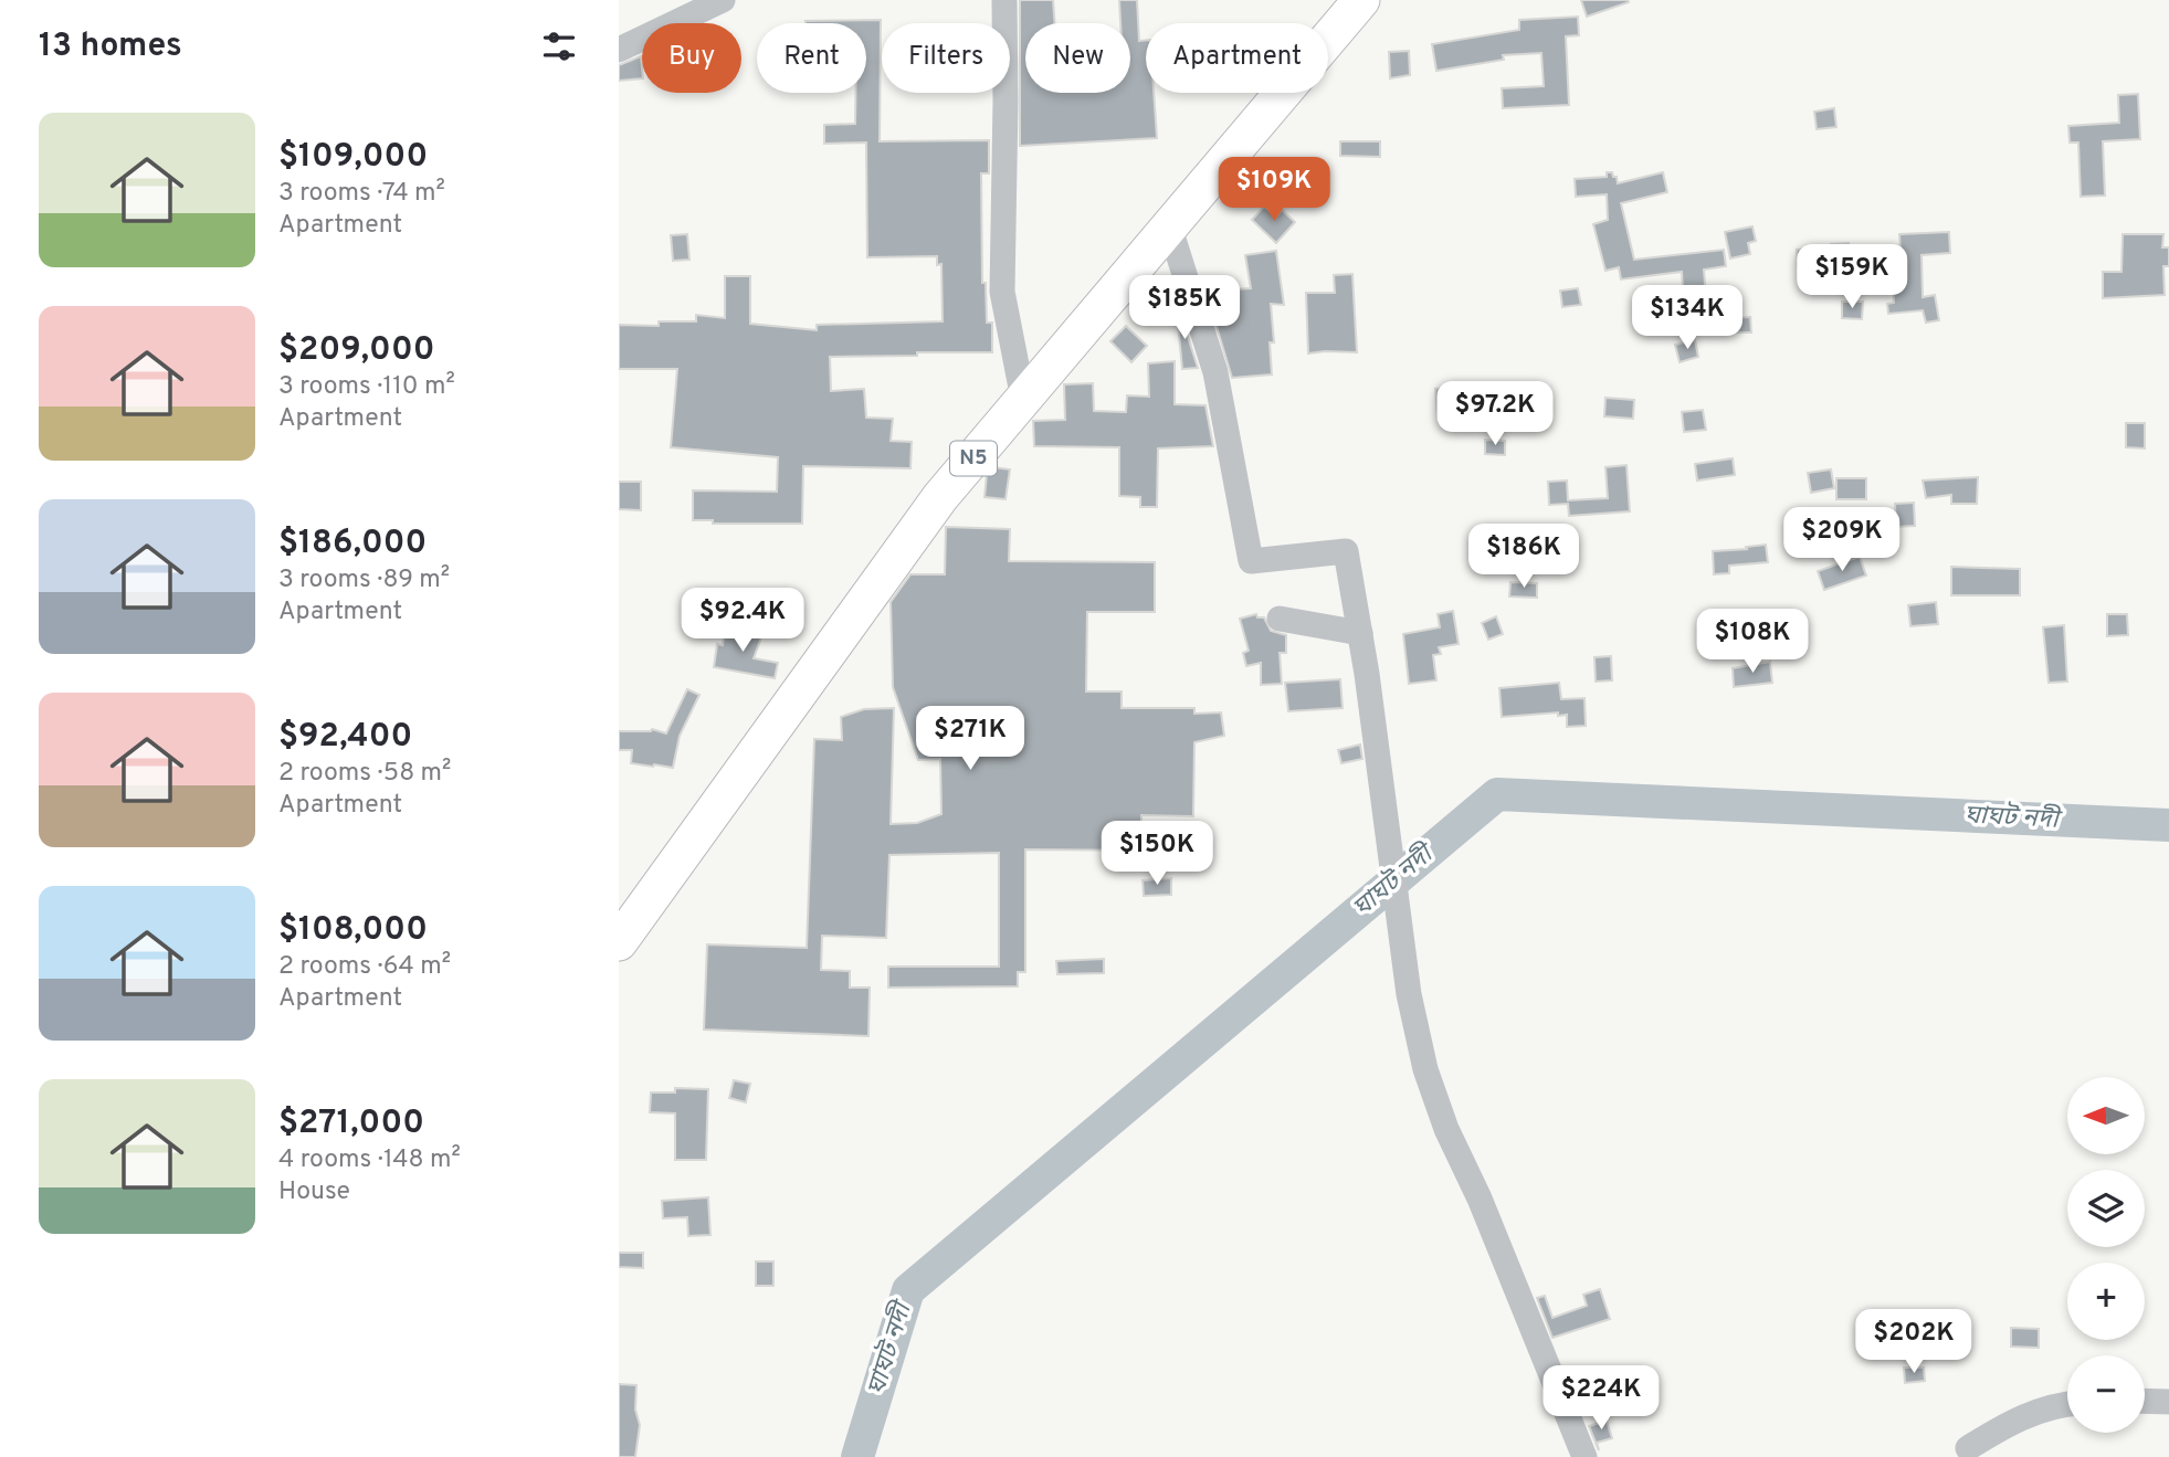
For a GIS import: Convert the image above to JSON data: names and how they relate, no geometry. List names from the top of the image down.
{
  "streets": {
    "highway": ["N5"]
  },
  "water": ["ঘাঘট নদী"],
  "north": "left",
  "page": {
    "heading": "13 homes",
    "chip": [
      "Buy",
      "Rent",
      "Filters",
      "New",
      "Apartment"
    ],
    "list": [
      {
        "name": "$109,000",
        "note": "3 rooms · 74 m² · Apartment"
      },
      {
        "name": "$209,000",
        "note": "3 rooms · 110 m² · Apartment"
      },
      {
        "name": "$186,000",
        "note": "3 rooms · 89 m² · Apartment"
      },
      {
        "name": "$92,400",
        "note": "2 rooms · 58 m² · Apartment"
      },
      {
        "name": "$108,000",
        "note": "2 rooms · 64 m² · Apartment"
      },
      {
        "name": "$271,000",
        "note": "4 rooms · 148 m² · House"
      }
    ],
    "price": [
      "$109K",
      "$159K",
      "$185K",
      "$134K",
      "$97.2K",
      "$209K",
      "$186K",
      "$92.4K",
      "$108K",
      "$271K",
      "$150K",
      "$202K",
      "$224K"
    ],
    "map_buttons": ["+", "−"]
  }
}
